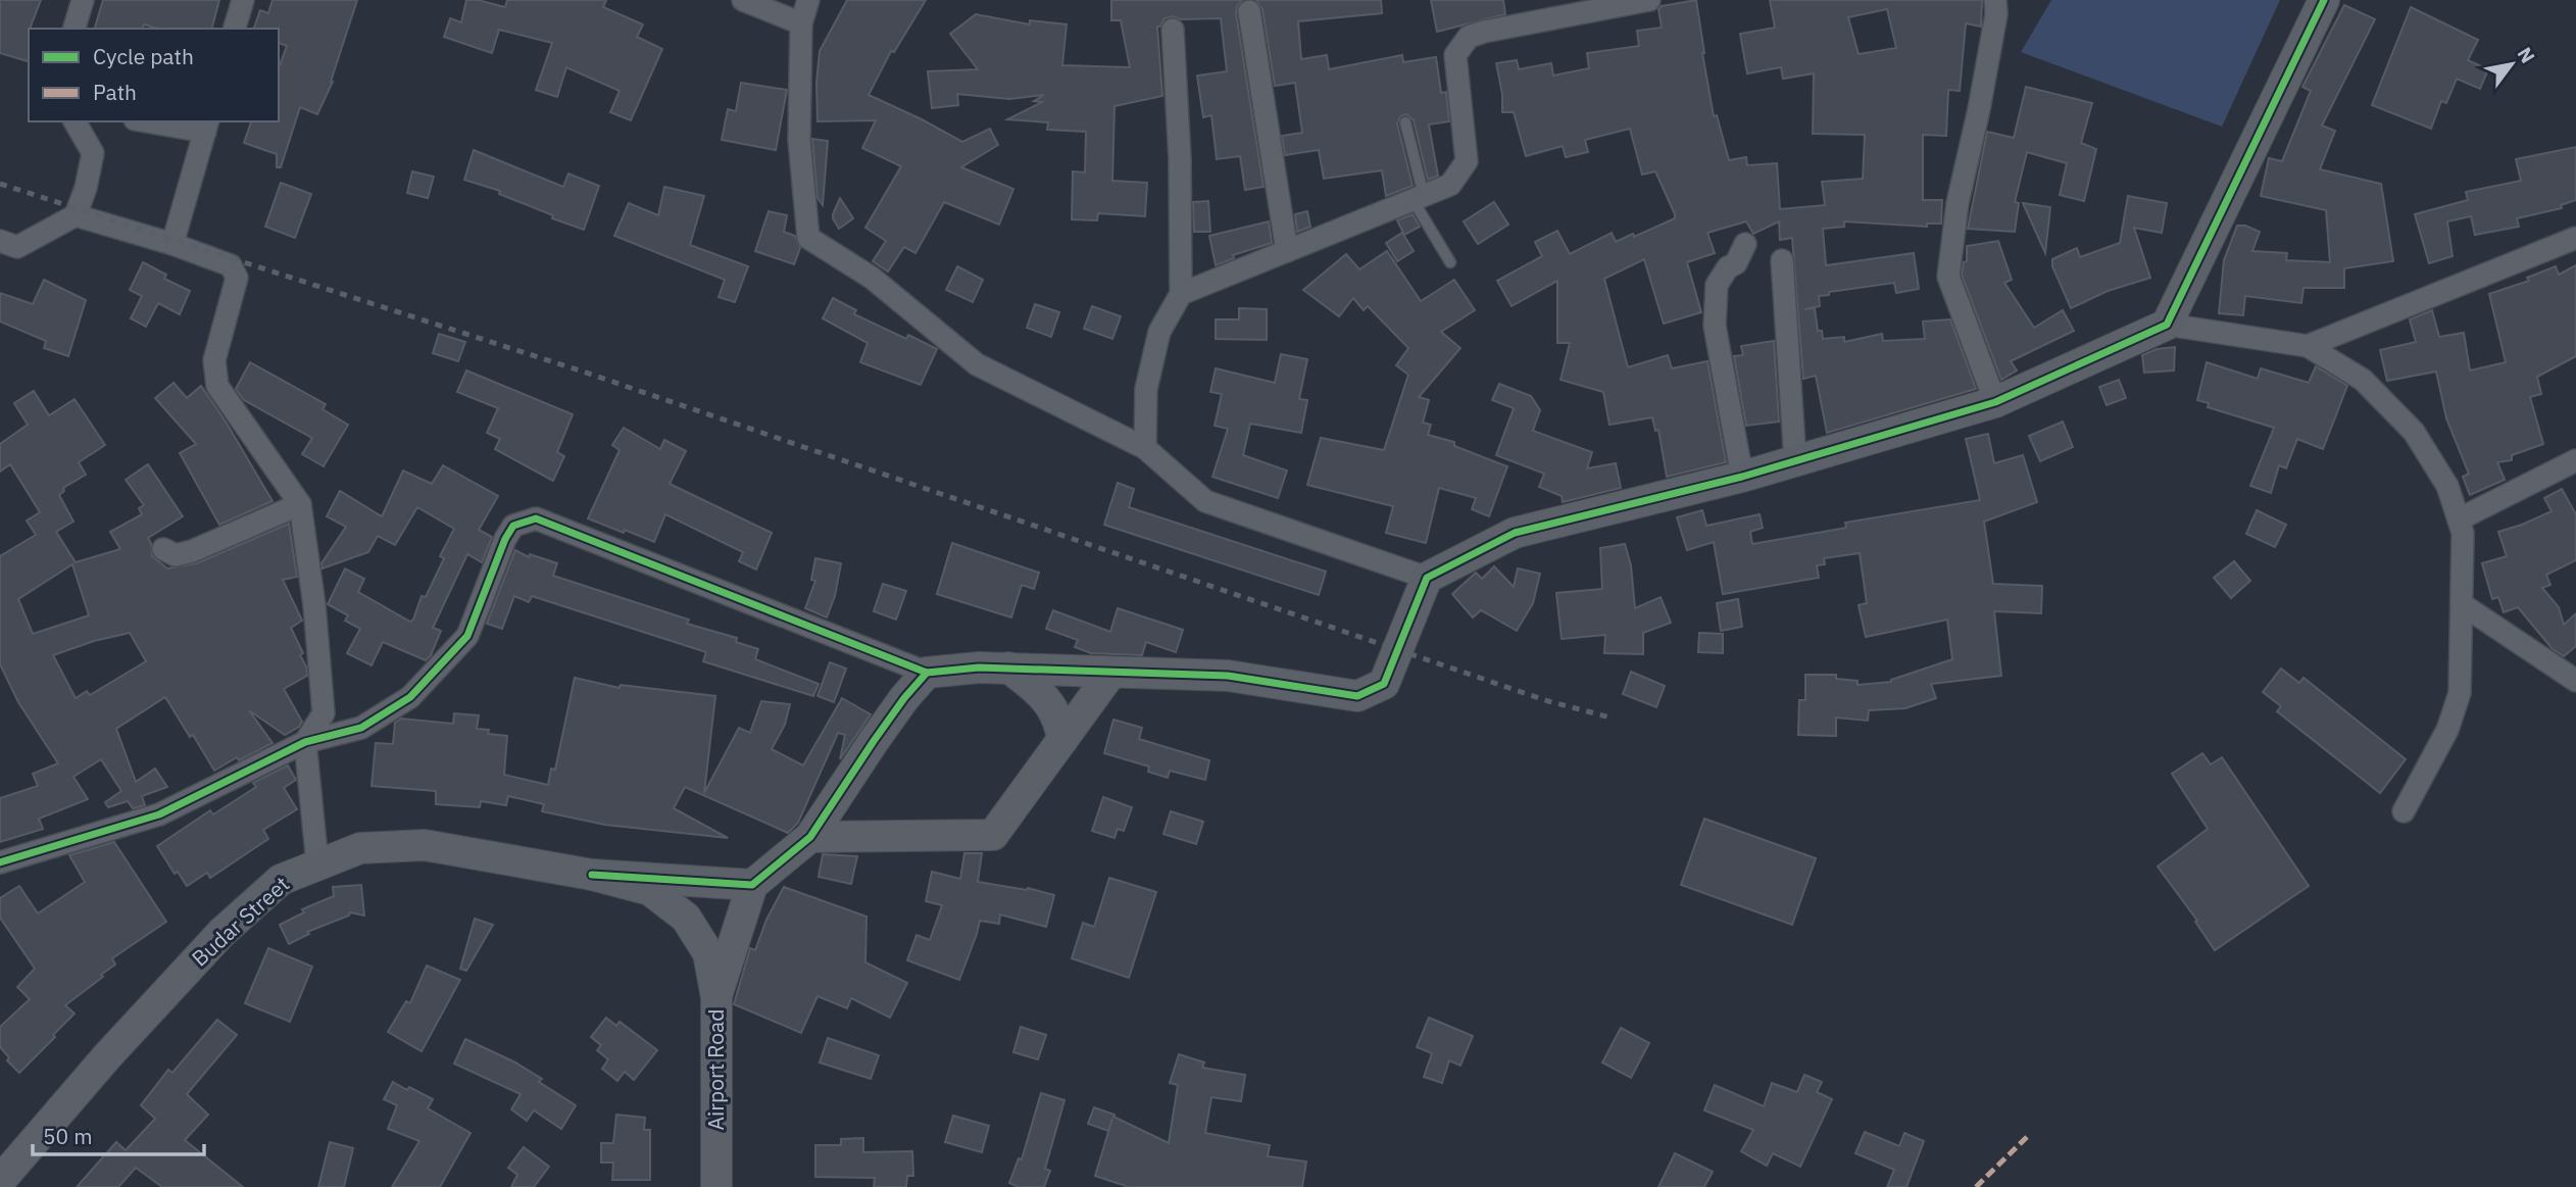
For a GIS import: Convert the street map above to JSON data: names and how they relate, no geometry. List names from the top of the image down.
{
  "streets": {
    "street": ["Budar Street", "Airport Road"]
  },
  "crossings": [
    ["Budar Street", "Airport Road"]
  ],
  "legend": ["Cycle path", "Path"],
  "scale_bar": "50 m",
  "north": "top right"
}
